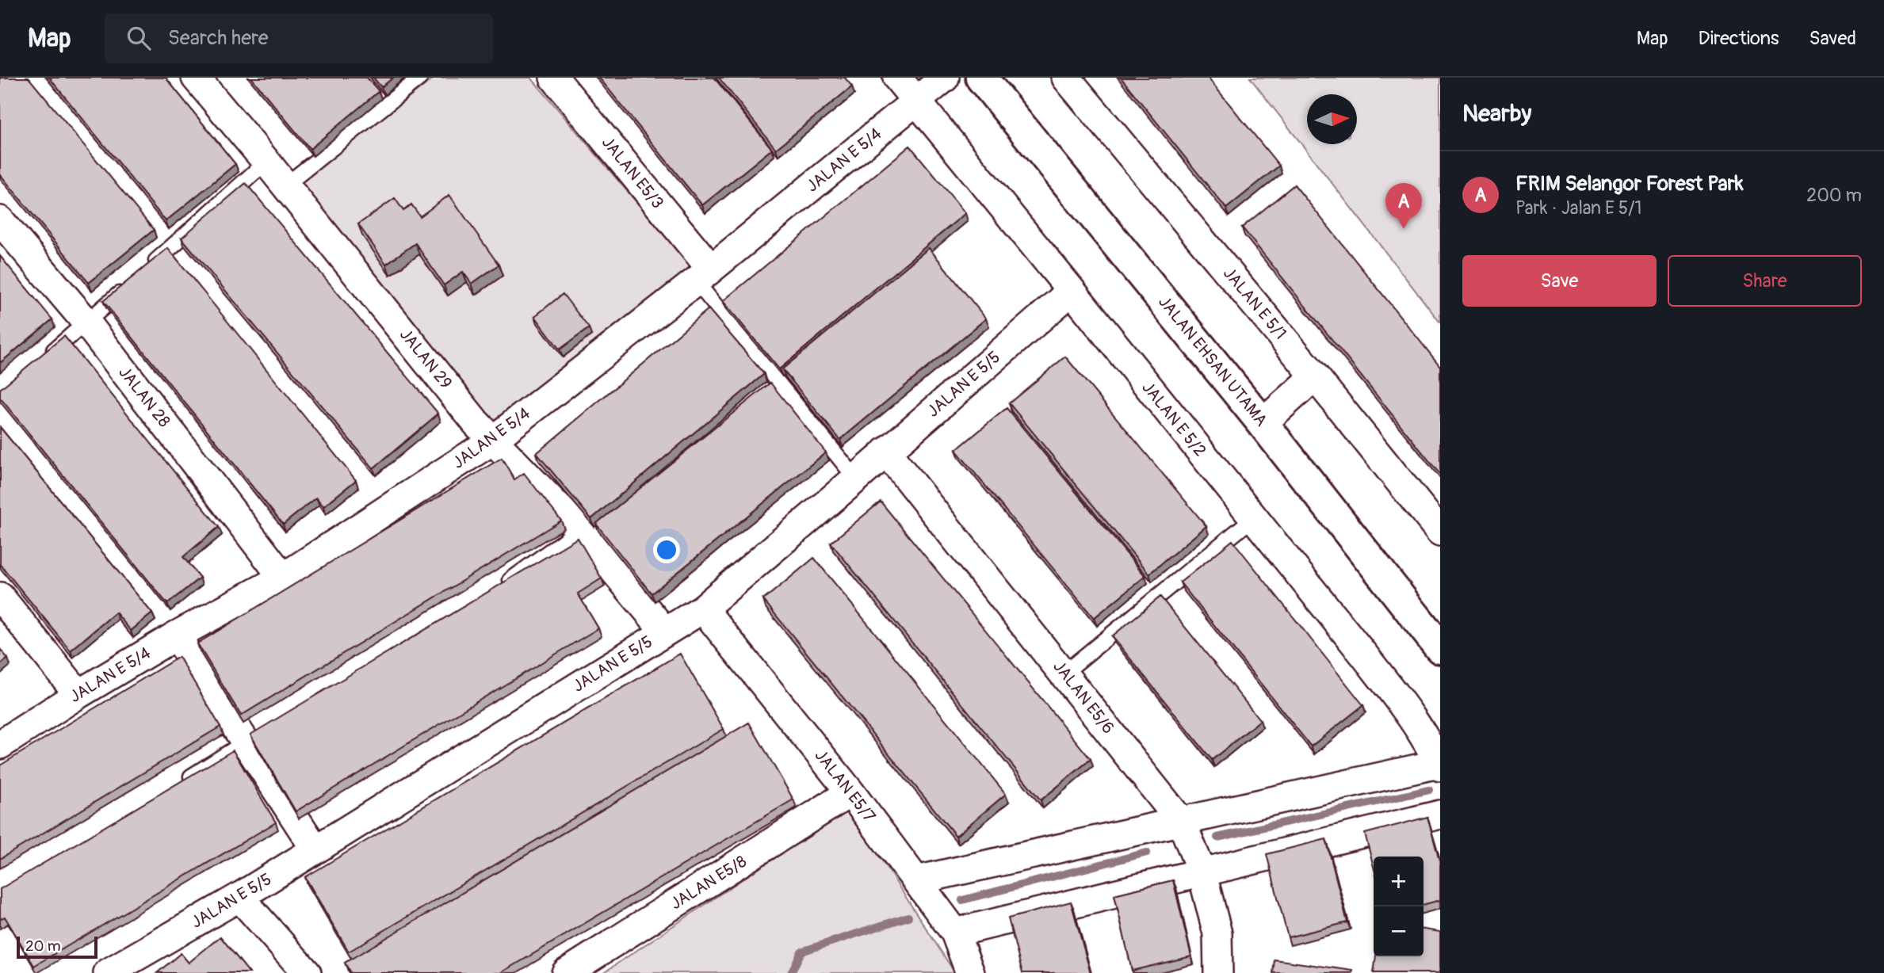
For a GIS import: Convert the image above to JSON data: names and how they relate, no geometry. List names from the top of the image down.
{
  "streets": {
    "street": [
      "JALAN E 5/4",
      "JALAN E5/3",
      "JALAN E 5/1",
      "JALAN 29",
      "JALAN EHSAN UTAMA",
      "JALAN E 5/5",
      "JALAN 28",
      "JALAN E 5/2",
      "JALAN E5/6",
      "JALAN E5/7",
      "JALAN E5/8"
    ]
  },
  "crossings": [
    ["JALAN E 5/4", "JALAN E5/3"],
    ["JALAN E 5/4", "JALAN 29"],
    ["JALAN E 5/4", "JALAN 28"],
    ["JALAN E 5/4", "JALAN E 5/2"],
    ["JALAN 29", "JALAN E 5/5"],
    ["JALAN E 5/5", "JALAN E 5/2"],
    ["JALAN E 5/5", "JALAN E5/6"],
    ["JALAN E 5/5", "JALAN E5/7"],
    ["JALAN E5/7", "JALAN E5/8"]
  ],
  "scale_bar": "20 m",
  "north": "right",
  "page": {
    "header": "Map",
    "search": "Search here",
    "nav": ["Map", "Directions", "Saved"],
    "heading": "Nearby",
    "list": [
      {
        "mark": "A",
        "name": "FRIM Selangor Forest Park",
        "note": "Park · Jalan E 5/1",
        "value": "200 m"
      }
    ],
    "pins": "A",
    "buttons": ["Save", "Share"],
    "map_buttons": ["+", "−"],
    "scale": "20 m"
  }
}
